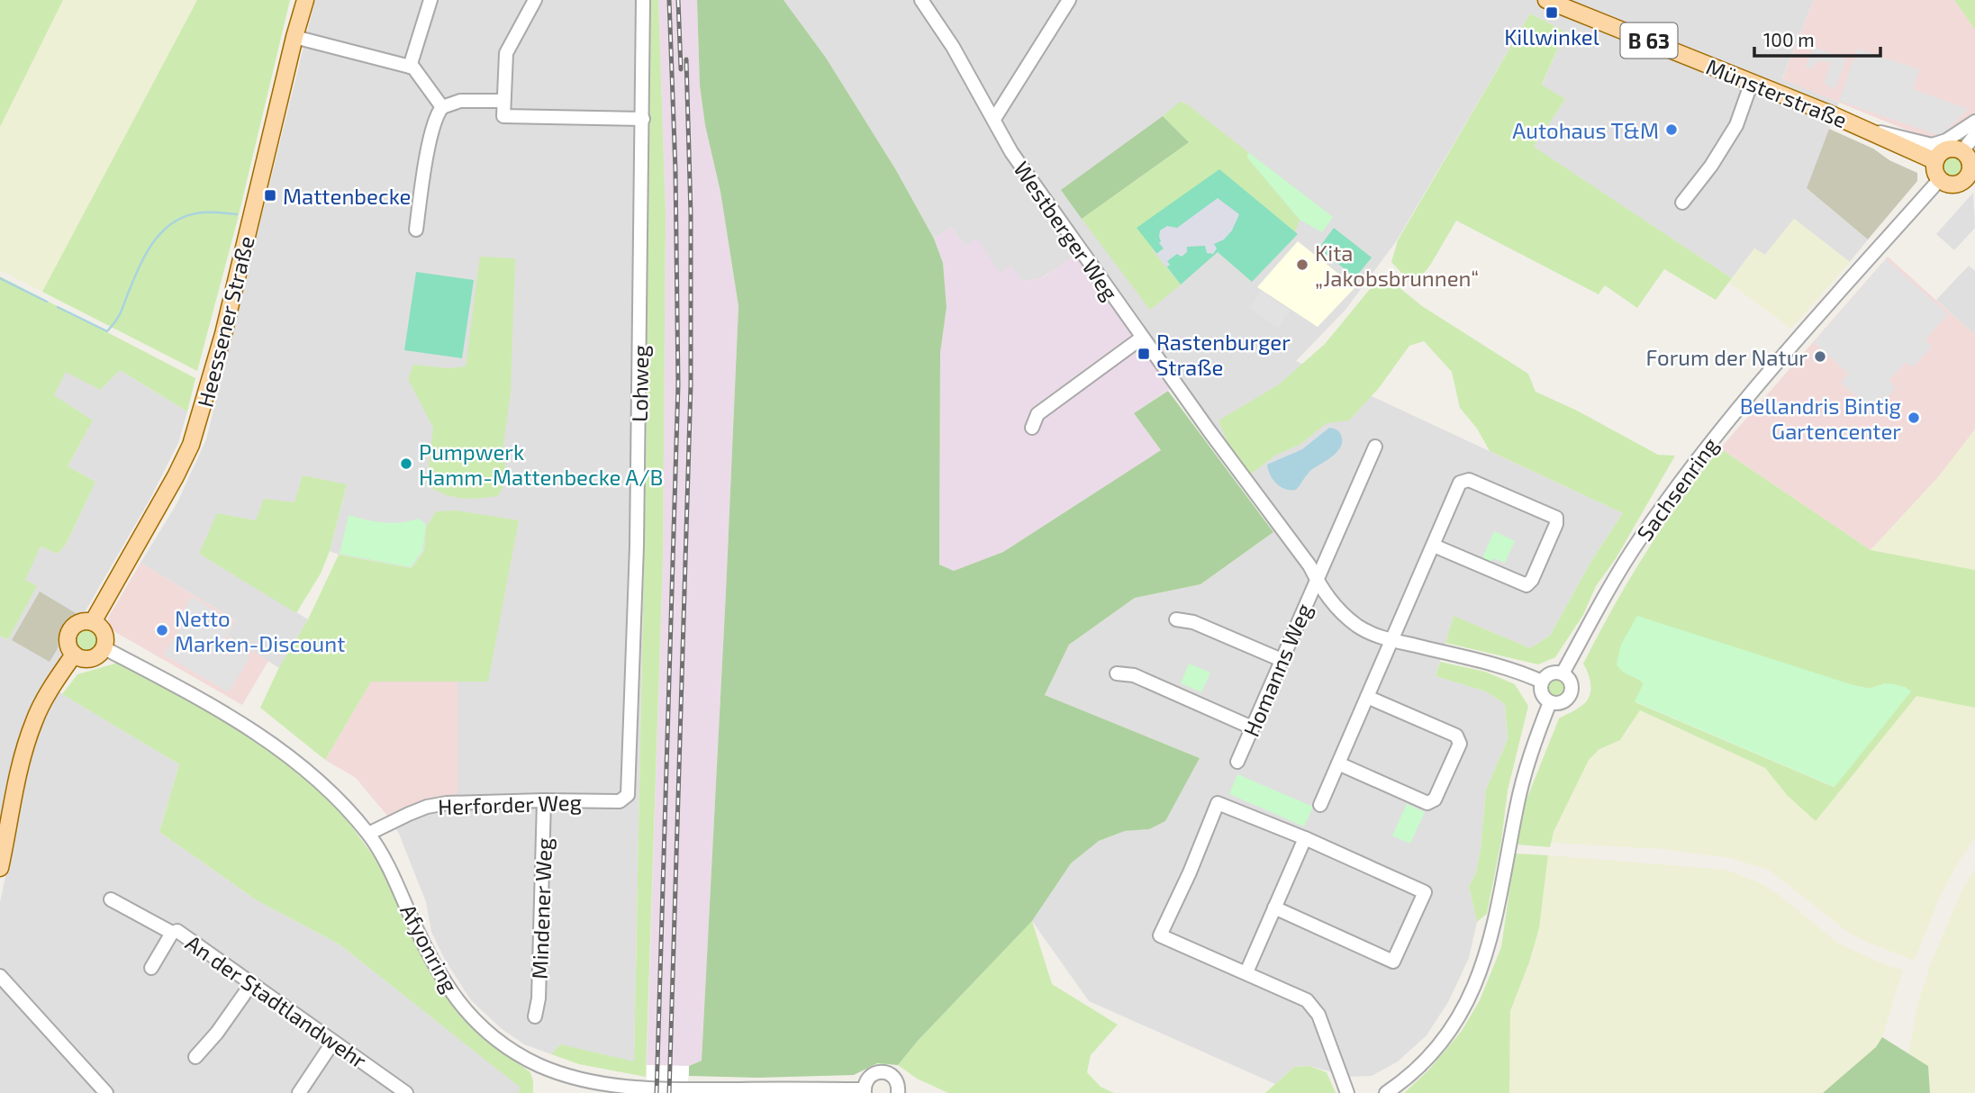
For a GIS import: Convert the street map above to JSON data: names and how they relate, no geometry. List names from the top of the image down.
{
  "streets": {
    "main road": ["B 63", "Münsterstraße", "Heessener Straße"],
    "street": [
      "Westberger Weg",
      "Lohweg",
      "Sachsenring",
      "Homanns Weg",
      "Herforder Weg",
      "Mindener Weg",
      "Afyonring",
      "An der Stadtlandwehr"
    ]
  },
  "crossings": [
    ["Münsterstraße", "Sachsenring"],
    ["Westberger Weg", "Sachsenring"],
    ["Westberger Weg", "Homanns Weg"],
    ["Heessener Straße", "Afyonring"],
    ["Lohweg", "Herforder Weg"],
    ["Herforder Weg", "Mindener Weg"],
    ["Herforder Weg", "Afyonring"]
  ],
  "places": {
    "transit": ["Killwinkel", "Mattenbecke", "Rastenburger Straße"],
    "other": [
      "Autohaus T&M",
      "Kita „Jakobsbrunnen“",
      "Forum der Natur",
      "Bellandris Bintig Gartencenter",
      "Pumpwerk Hamm-Mattenbecke A/B",
      "Netto Marken-Discount"
    ]
  },
  "scale_bar": "100 m"
}
